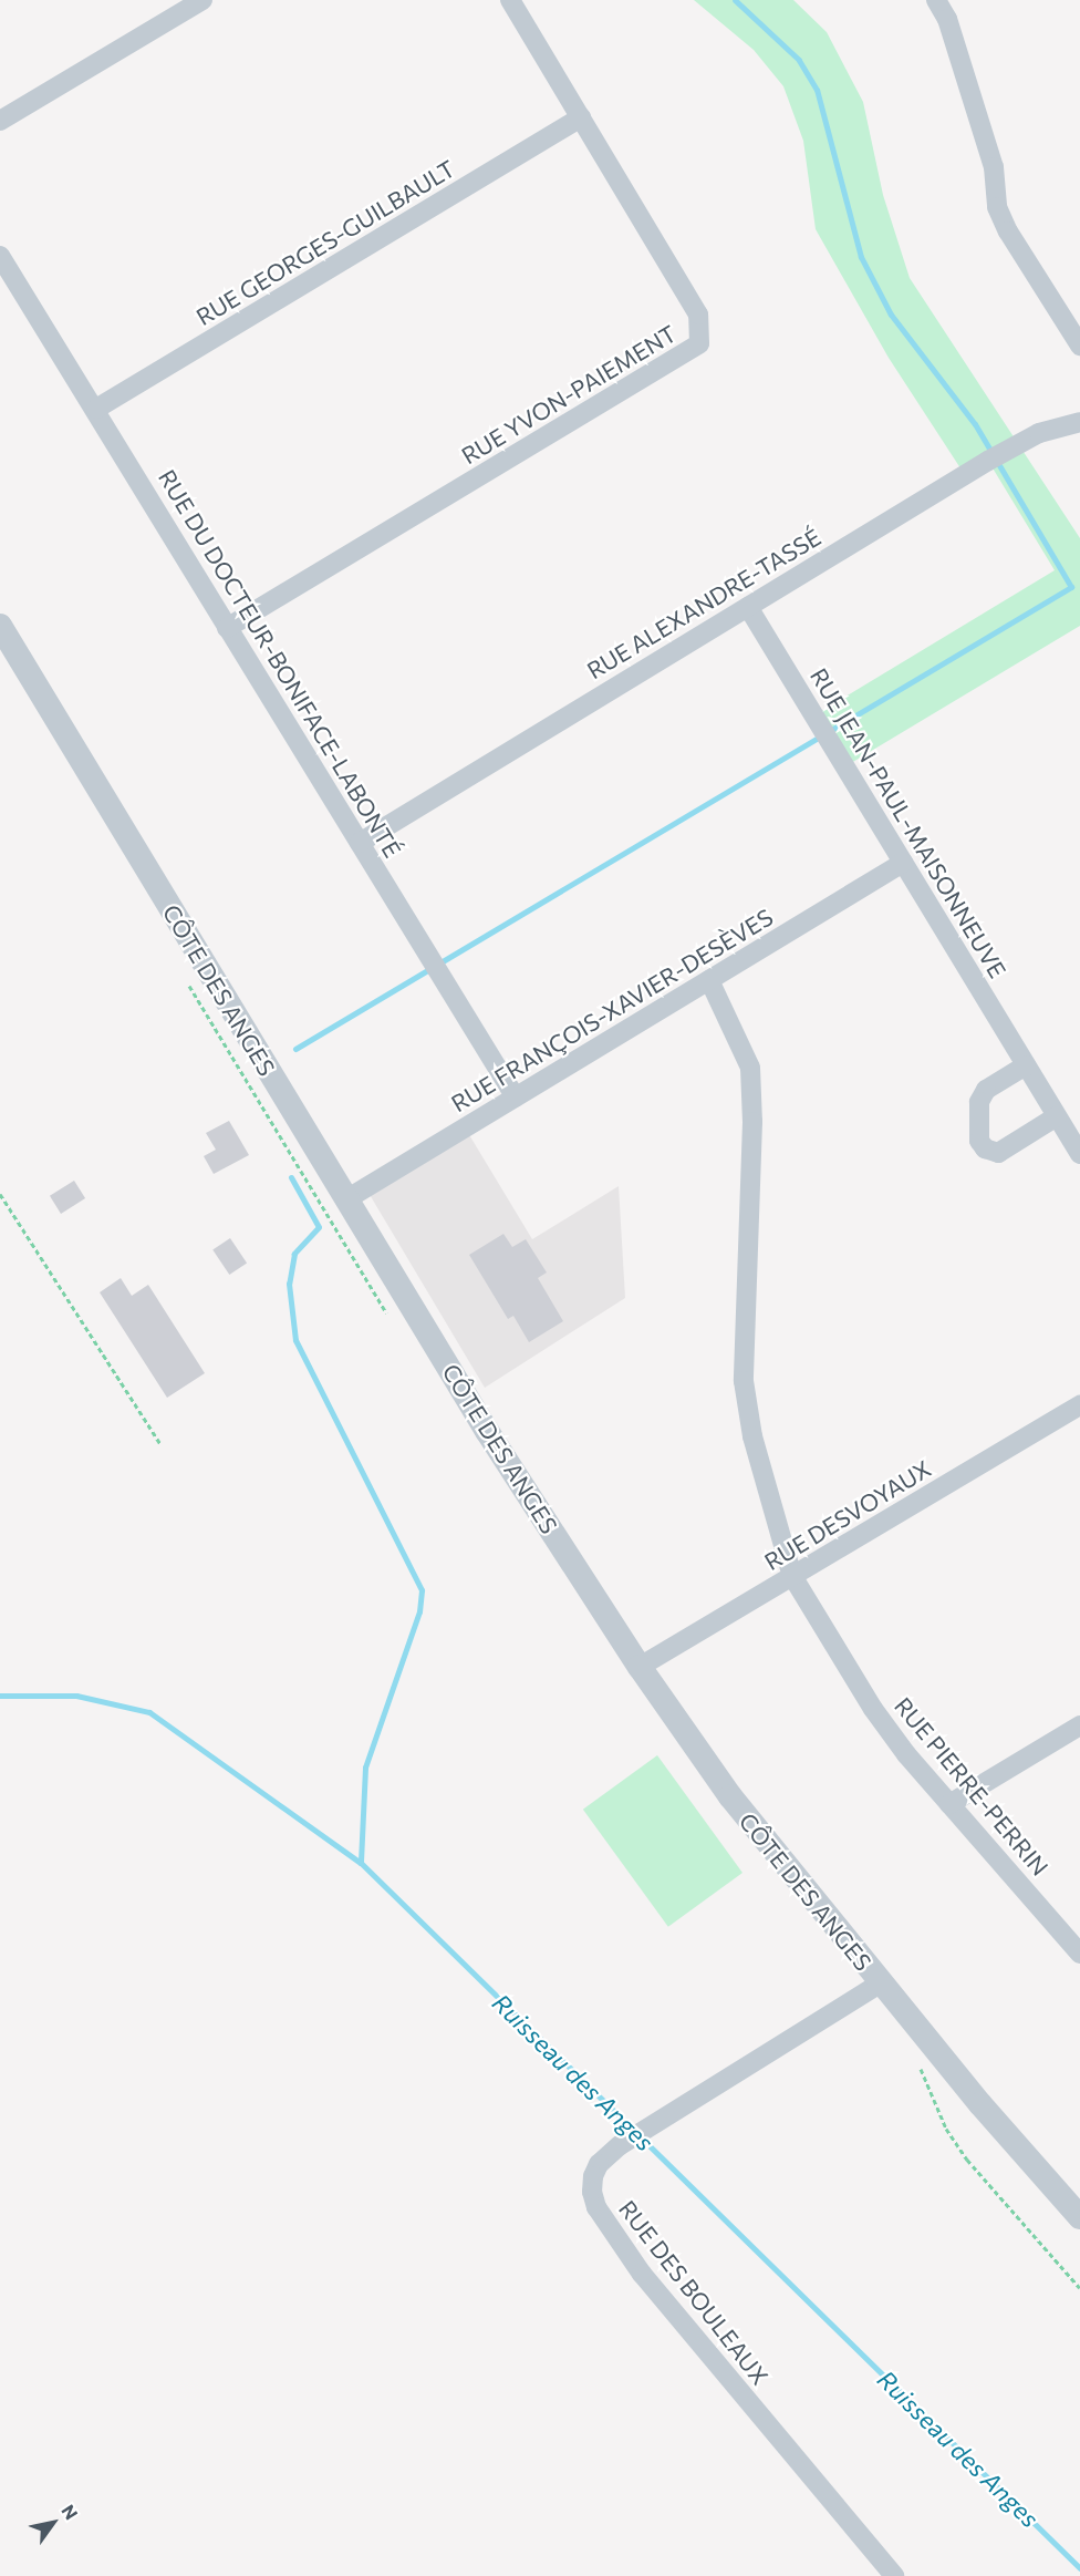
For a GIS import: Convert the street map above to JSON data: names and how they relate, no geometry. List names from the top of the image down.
{
  "streets": {
    "street": [
      "RUE GEORGES-GUILBAULT",
      "RUE YVON-PAIEMENT",
      "RUE ALEXANDRE-TASSÉ",
      "RUE DU DOCTEUR-BONIFACE-LABONTÉ",
      "RUE JEAN-PAUL-MAISONNEUVE",
      "CÔTE DES ANGES",
      "RUE FRANÇOIS-XAVIER-DESÈVES",
      "RUE DESVOYAUX",
      "RUE PIERRE-PERRIN",
      "RUE DES BOULEAUX"
    ]
  },
  "crossings": [
    ["RUE GEORGES-GUILBAULT", "RUE YVON-PAIEMENT"],
    ["RUE GEORGES-GUILBAULT", "RUE DU DOCTEUR-BONIFACE-LABONTÉ"],
    ["RUE YVON-PAIEMENT", "RUE DU DOCTEUR-BONIFACE-LABONTÉ"],
    ["RUE ALEXANDRE-TASSÉ", "RUE DU DOCTEUR-BONIFACE-LABONTÉ"],
    ["RUE ALEXANDRE-TASSÉ", "RUE JEAN-PAUL-MAISONNEUVE"],
    ["RUE DU DOCTEUR-BONIFACE-LABONTÉ", "RUE FRANÇOIS-XAVIER-DESÈVES"],
    ["RUE JEAN-PAUL-MAISONNEUVE", "RUE FRANÇOIS-XAVIER-DESÈVES"],
    ["CÔTE DES ANGES", "RUE FRANÇOIS-XAVIER-DESÈVES"],
    ["CÔTE DES ANGES", "RUE DESVOYAUX"],
    ["CÔTE DES ANGES", "RUE DES BOULEAUX"],
    ["RUE FRANÇOIS-XAVIER-DESÈVES", "RUE PIERRE-PERRIN"],
    ["RUE DESVOYAUX", "RUE PIERRE-PERRIN"]
  ],
  "water": ["Ruisseau des Anges"],
  "north": "top right"
}
